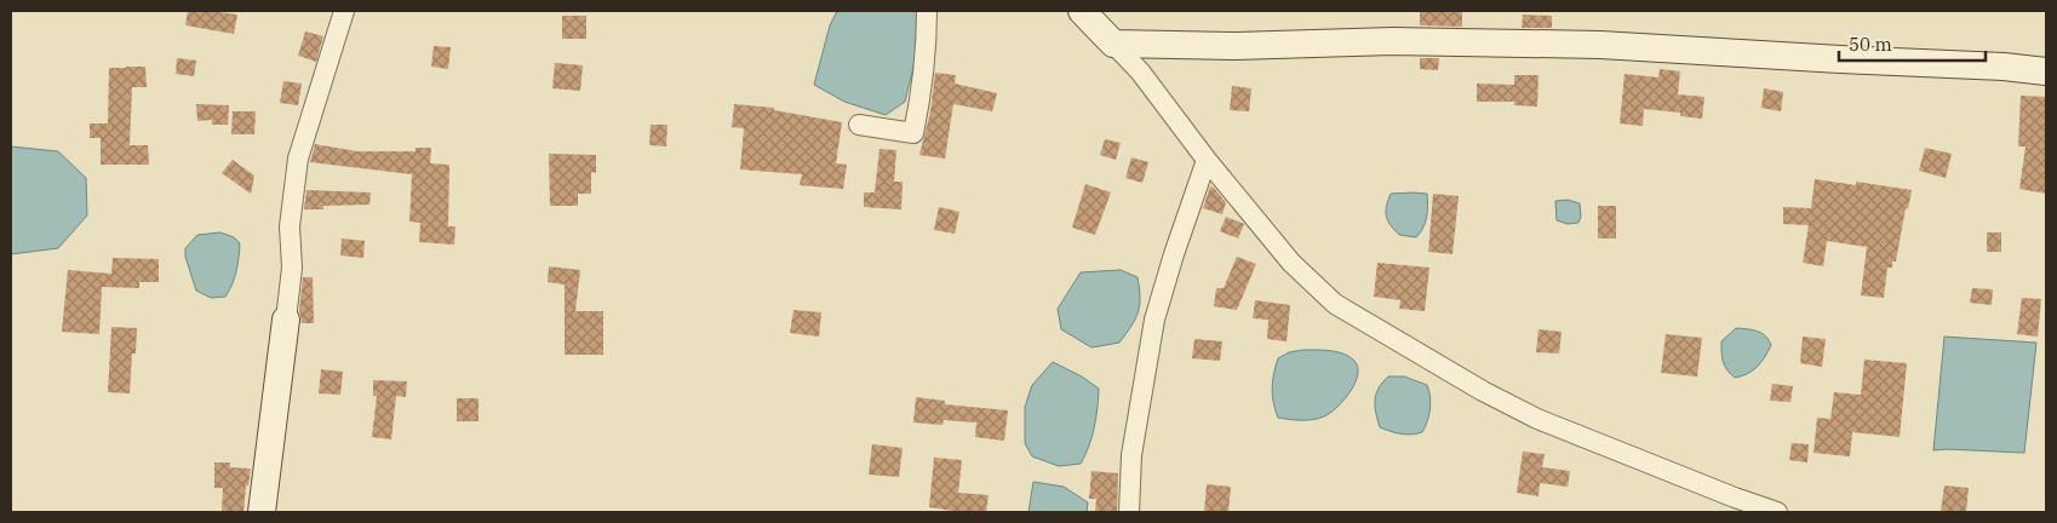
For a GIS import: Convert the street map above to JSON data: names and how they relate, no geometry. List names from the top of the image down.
{
  "scale_bar": "50 m"
}
